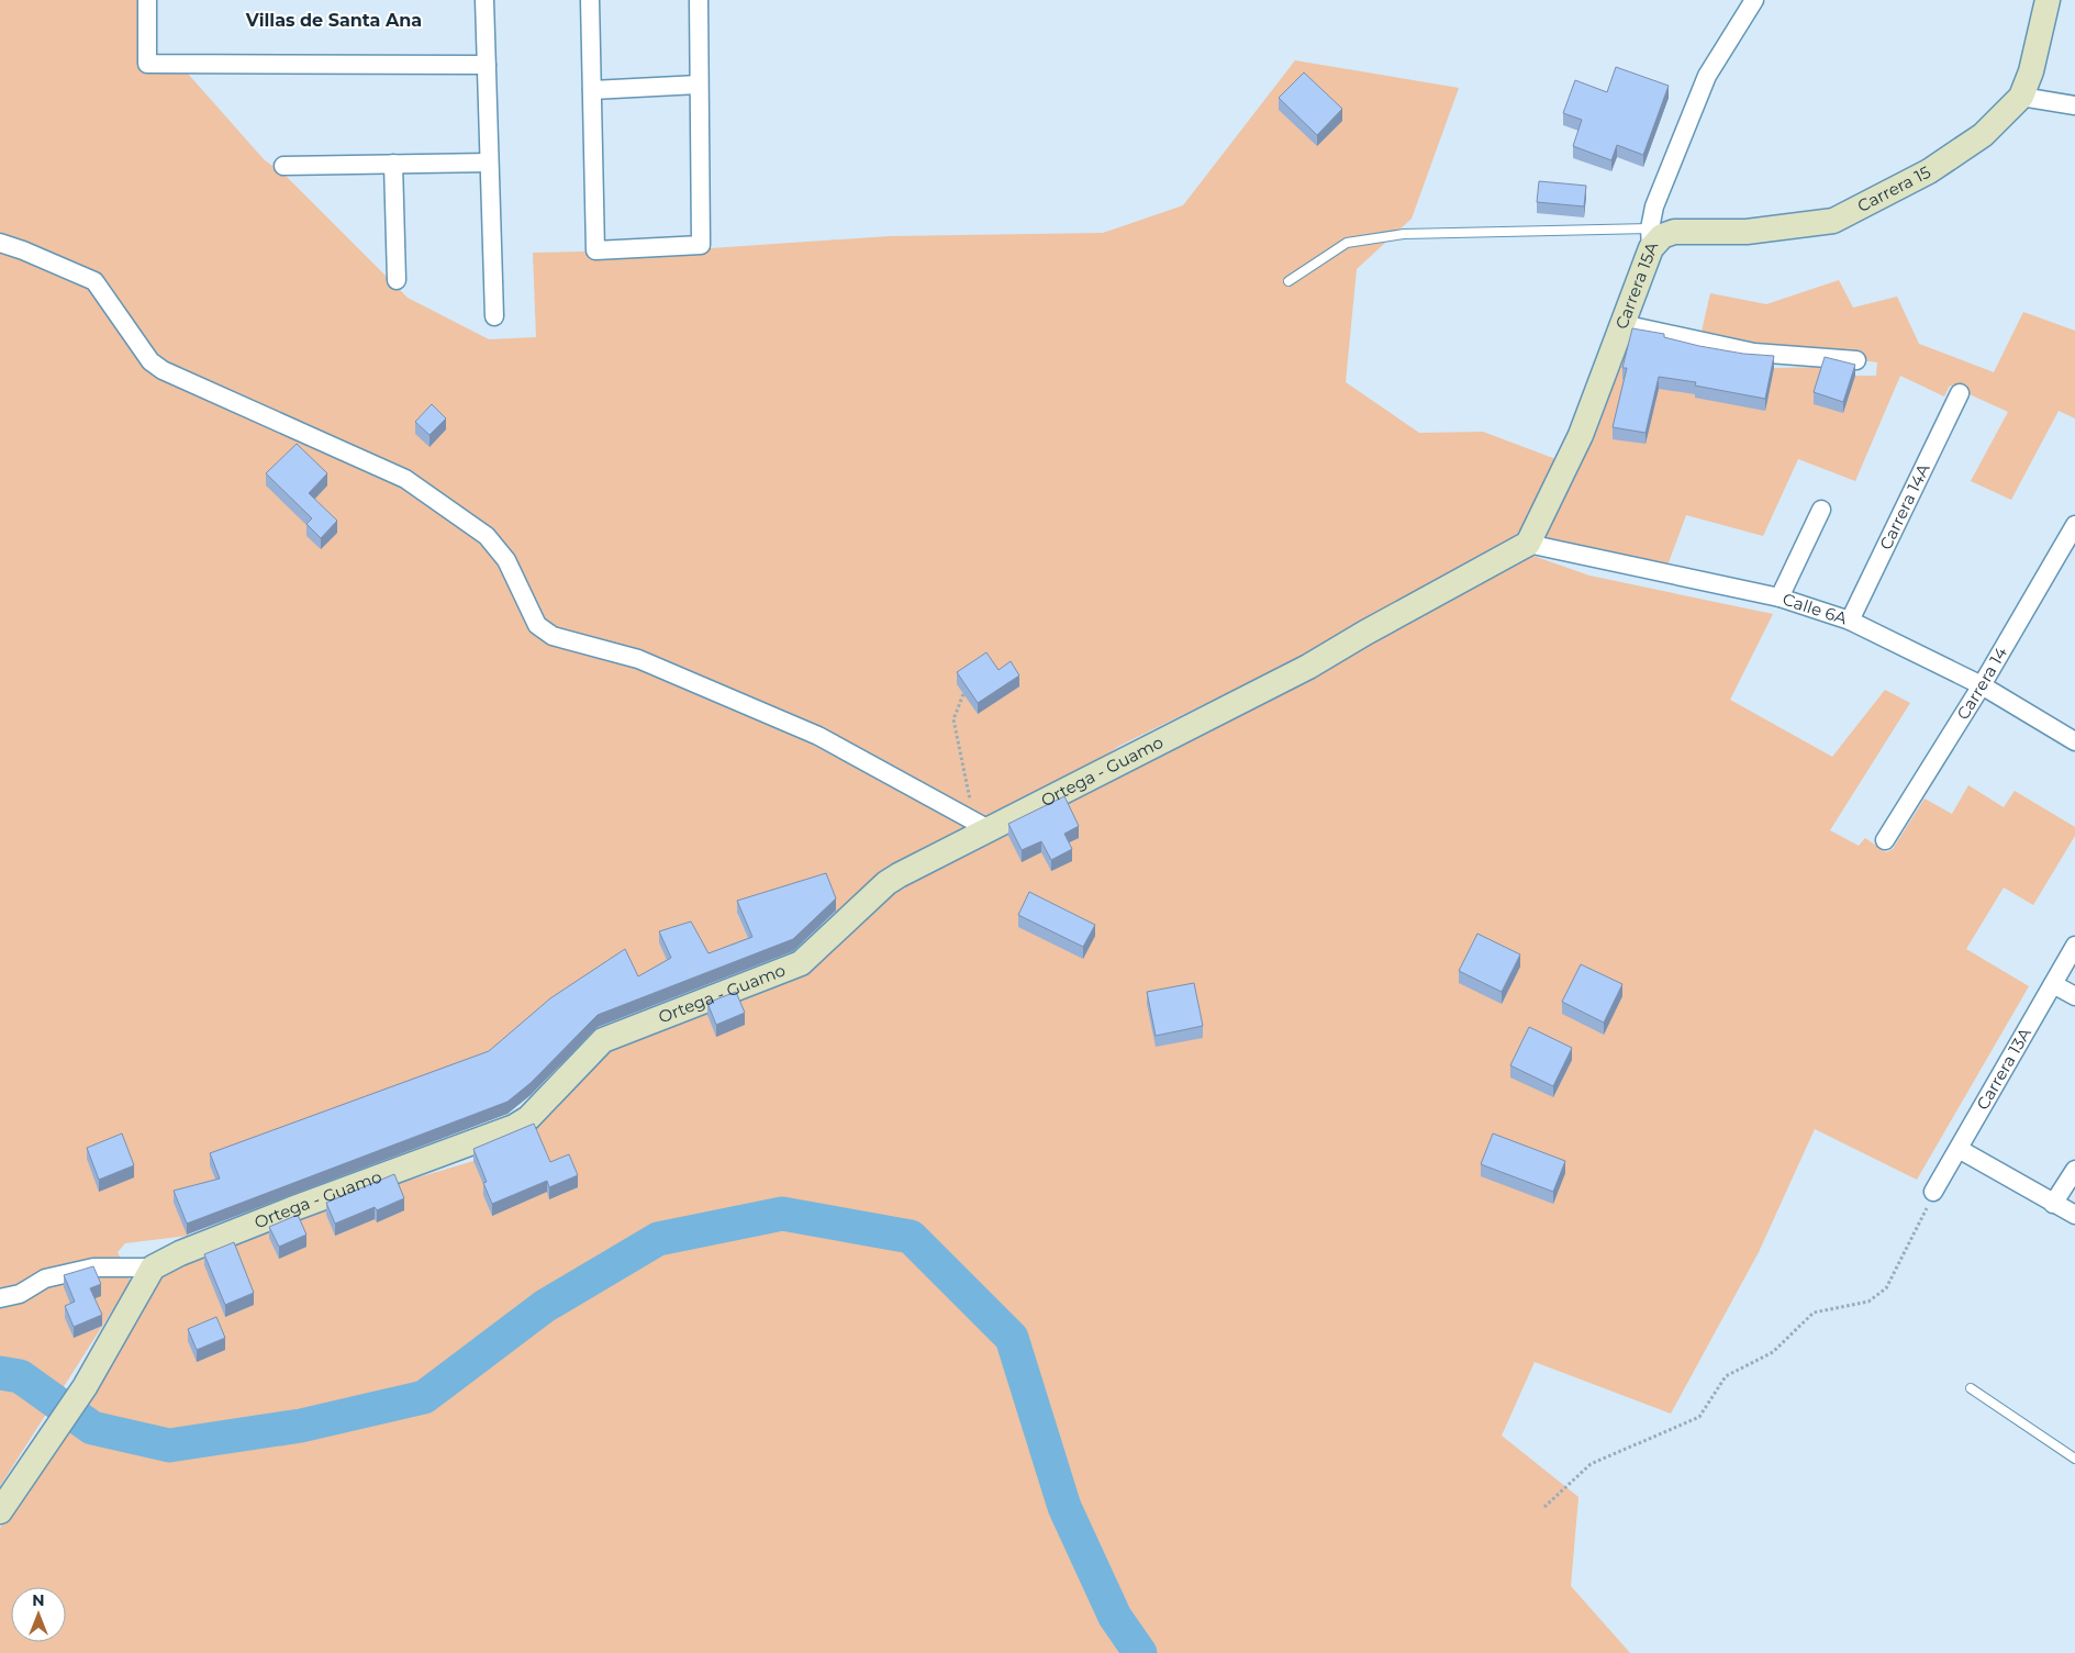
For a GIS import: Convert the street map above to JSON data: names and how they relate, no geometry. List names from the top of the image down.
{
  "streets": {
    "street": [
      "Carrera 15",
      "Carrera 15A",
      "Carrera 14A",
      "Calle 6A",
      "Carrera 14",
      "Ortega - Guamo",
      "Carrera 13A"
    ]
  },
  "crossings": [
    ["Carrera 15", "Carrera 15A"],
    ["Carrera 15A", "Calle 6A"],
    ["Carrera 15A", "Ortega - Guamo"],
    ["Carrera 14A", "Calle 6A"],
    ["Calle 6A", "Carrera 14"],
    ["Calle 6A", "Ortega - Guamo"]
  ],
  "districts": ["Villas de Santa Ana"],
  "north": "top"
}
